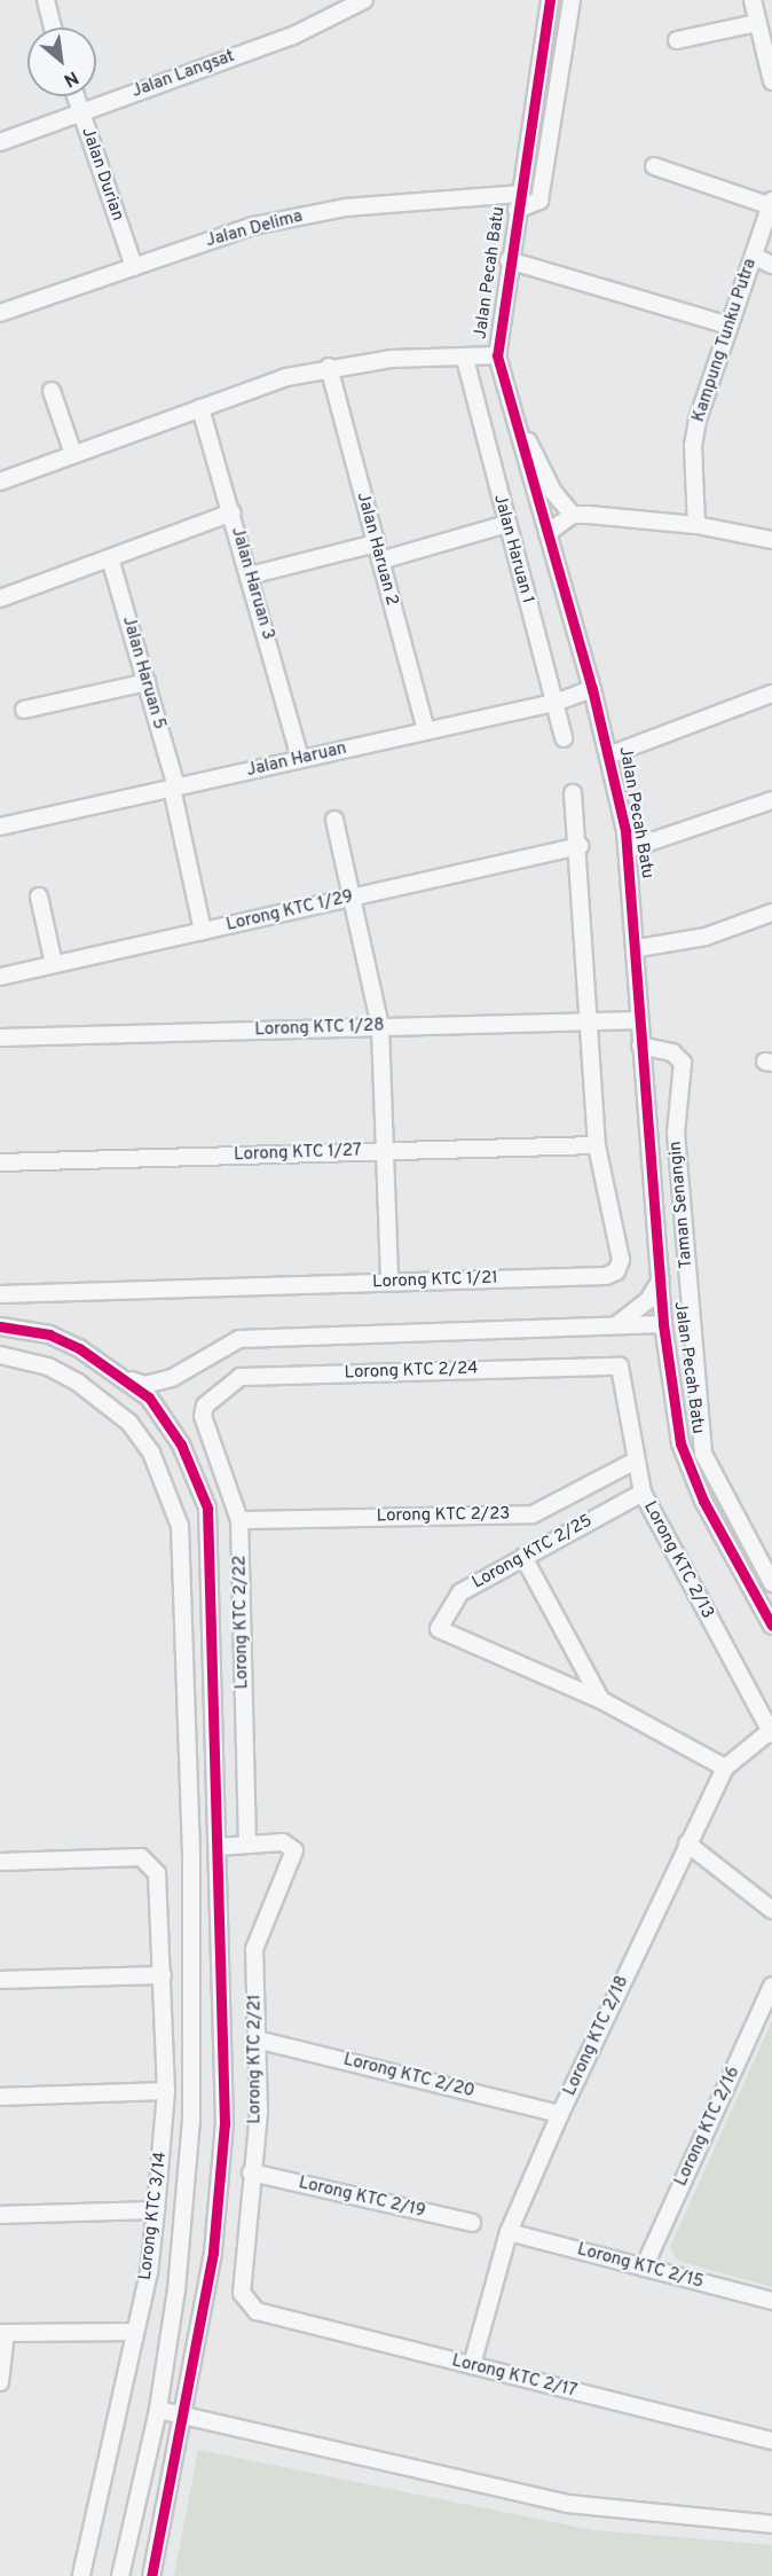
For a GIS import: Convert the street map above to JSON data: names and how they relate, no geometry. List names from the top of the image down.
{
  "streets": {
    "street": [
      "Jalan Langsat",
      "Jalan Durian",
      "Jalan Delima",
      "Jalan Pecah Batu",
      "Kampung Tunku Putra",
      "Jalan Haruan 2",
      "Jalan Haruan 1",
      "Jalan Haruan 3",
      "Jalan Haruan 5",
      "Jalan Haruan",
      "Lorong KTC 1/29",
      "Lorong KTC 1/28",
      "Lorong KTC 1/27",
      "Taman Senangin",
      "Lorong KTC 1/21",
      "Lorong KTC 2/24",
      "Lorong KTC 2/23",
      "Lorong KTC 2/25",
      "Lorong KTC 2/13",
      "Lorong KTC 2/22",
      "Lorong KTC 2/18",
      "Lorong KTC 2/21",
      "Lorong KTC 2/20",
      "Lorong KTC 2/16",
      "Lorong KTC 2/19",
      "Lorong KTC 3/14",
      "Lorong KTC 2/15",
      "Lorong KTC 2/17"
    ]
  },
  "crossings": [
    ["Jalan Langsat", "Jalan Durian"],
    ["Jalan Durian", "Jalan Delima"],
    ["Jalan Delima", "Jalan Pecah Batu"],
    ["Jalan Pecah Batu", "Jalan Haruan"],
    ["Jalan Pecah Batu", "Lorong KTC 1/28"],
    ["Jalan Pecah Batu", "Taman Senangin"],
    ["Jalan Haruan 2", "Jalan Haruan"],
    ["Jalan Haruan 1", "Jalan Haruan"],
    ["Jalan Haruan 3", "Jalan Haruan"],
    ["Jalan Haruan 5", "Jalan Haruan"],
    ["Jalan Haruan 5", "Lorong KTC 1/29"],
    ["Lorong KTC 1/29", "Lorong KTC 1/21"],
    ["Lorong KTC 1/28", "Lorong KTC 1/21"],
    ["Lorong KTC 1/27", "Lorong KTC 1/21"],
    ["Lorong KTC 2/24", "Lorong KTC 2/13"],
    ["Lorong KTC 2/24", "Lorong KTC 2/22"],
    ["Lorong KTC 2/23", "Lorong KTC 2/13"],
    ["Lorong KTC 2/23", "Lorong KTC 2/22"],
    ["Lorong KTC 2/25", "Lorong KTC 2/13"],
    ["Lorong KTC 2/13", "Lorong KTC 2/18"],
    ["Lorong KTC 2/22", "Lorong KTC 2/21"],
    ["Lorong KTC 2/18", "Lorong KTC 2/20"],
    ["Lorong KTC 2/18", "Lorong KTC 2/15"],
    ["Lorong KTC 2/18", "Lorong KTC 2/17"],
    ["Lorong KTC 2/21", "Lorong KTC 2/20"],
    ["Lorong KTC 2/21", "Lorong KTC 2/19"],
    ["Lorong KTC 2/21", "Lorong KTC 2/17"],
    ["Lorong KTC 2/16", "Lorong KTC 2/15"]
  ],
  "north": "bottom right"
}
